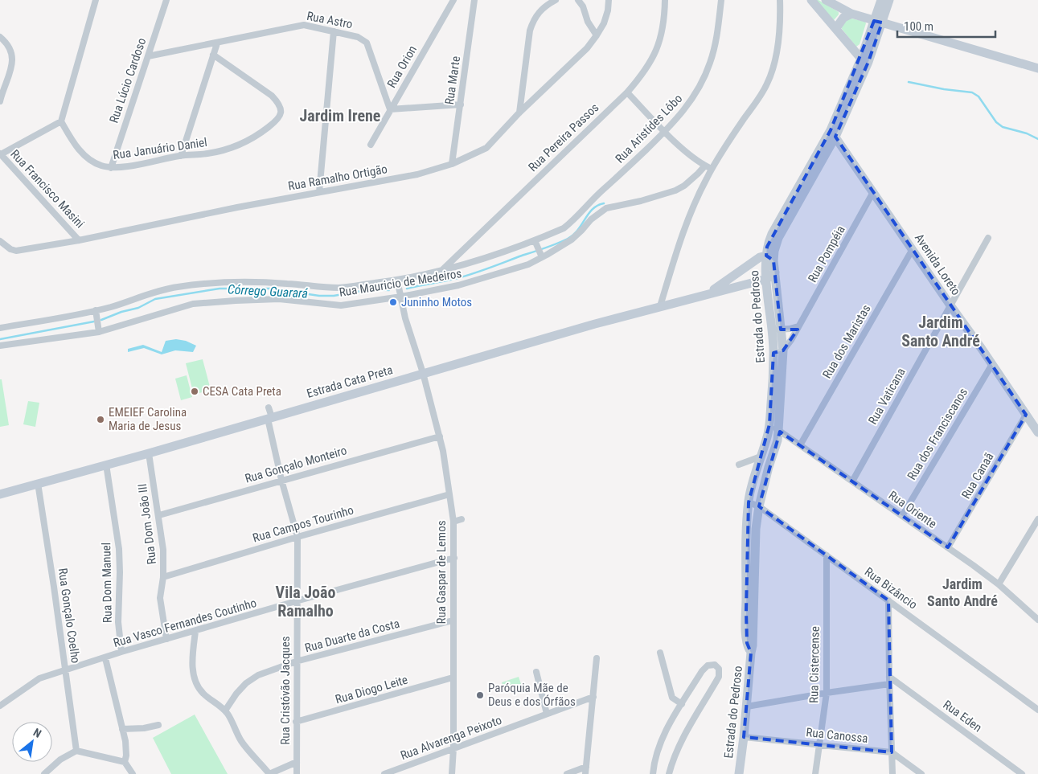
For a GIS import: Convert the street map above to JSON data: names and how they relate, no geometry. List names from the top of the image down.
{
  "streets": {
    "street": [
      "Rua Astro",
      "Rua Orion",
      "Rua Lúcio Cardoso",
      "Rua Marte",
      "Rua Aristídes Lôbo",
      "Rua Pereira Passos",
      "Rua Januário Daniel",
      "Rua Ramalho Ortigão",
      "Rua Francisco Masini",
      "Rua Pompéia",
      "Avenida Loreto",
      "Rua Mauricio de Medeiros",
      "Estrada do Pedroso",
      "Rua dos Maristas",
      "Estrada Cata Preta",
      "Rua Vaticana",
      "Rua dos Franciscanos",
      "Rua Gonçalo Monteiro",
      "Rua Canaã",
      "Rua Oriente",
      "Rua Dom João III",
      "Rua Campos Tourinho",
      "Rua Gaspar de Lemos",
      "Rua Dom Manuel",
      "Rua Bizâncio",
      "Rua Gonçalo Coelho",
      "Rua Vasco Fernandes Coutinho",
      "Rua Duarte da Costa",
      "Rua Cistercense",
      "Rua Diogo Leite",
      "Rua Cristóvão Jacques",
      "Rua Eden",
      "Rua Canossa",
      "Rua Alvarenga Peixoto"
    ]
  },
  "crossings": [
    ["Rua Astro", "Rua Orion"],
    ["Rua Astro", "Rua Lúcio Cardoso"],
    ["Rua Lúcio Cardoso", "Rua Januário Daniel"],
    ["Rua Marte", "Rua Ramalho Ortigão"],
    ["Rua Aristídes Lôbo", "Rua Pereira Passos"],
    ["Rua Aristídes Lôbo", "Rua Gaspar de Lemos"],
    ["Rua Ramalho Ortigão", "Rua Francisco Masini"],
    ["Rua Pompéia", "Avenida Loreto"],
    ["Rua Pompéia", "Estrada do Pedroso"],
    ["Avenida Loreto", "Estrada do Pedroso"],
    ["Avenida Loreto", "Rua dos Maristas"],
    ["Avenida Loreto", "Rua Vaticana"],
    ["Avenida Loreto", "Rua dos Franciscanos"],
    ["Avenida Loreto", "Rua Canaã"],
    ["Rua Mauricio de Medeiros", "Rua Gaspar de Lemos"],
    ["Estrada do Pedroso", "Estrada Cata Preta"],
    ["Estrada do Pedroso", "Rua Oriente"],
    ["Estrada do Pedroso", "Rua Bizâncio"],
    ["Estrada do Pedroso", "Rua Canossa"],
    ["Rua dos Maristas", "Rua Oriente"],
    ["Estrada Cata Preta", "Rua Dom João III"],
    ["Estrada Cata Preta", "Rua Gaspar de Lemos"],
    ["Estrada Cata Preta", "Rua Dom Manuel"],
    ["Estrada Cata Preta", "Rua Gonçalo Coelho"],
    ["Estrada Cata Preta", "Rua Cristóvão Jacques"],
    ["Rua Vaticana", "Rua Oriente"],
    ["Rua dos Franciscanos", "Rua Oriente"],
    ["Rua Gonçalo Monteiro", "Rua Dom João III"],
    ["Rua Gonçalo Monteiro", "Rua Gaspar de Lemos"],
    ["Rua Gonçalo Monteiro", "Rua Cristóvão Jacques"],
    ["Rua Canaã", "Rua Oriente"],
    ["Rua Dom João III", "Rua Campos Tourinho"],
    ["Rua Dom João III", "Rua Vasco Fernandes Coutinho"],
    ["Rua Campos Tourinho", "Rua Gaspar de Lemos"],
    ["Rua Campos Tourinho", "Rua Cristóvão Jacques"],
    ["Rua Gaspar de Lemos", "Rua Vasco Fernandes Coutinho"],
    ["Rua Gaspar de Lemos", "Rua Duarte da Costa"],
    ["Rua Gaspar de Lemos", "Rua Diogo Leite"],
    ["Rua Gaspar de Lemos", "Rua Alvarenga Peixoto"],
    ["Rua Dom Manuel", "Rua Vasco Fernandes Coutinho"],
    ["Rua Bizâncio", "Rua Cistercense"],
    ["Rua Gonçalo Coelho", "Rua Vasco Fernandes Coutinho"],
    ["Rua Vasco Fernandes Coutinho", "Rua Cristóvão Jacques"],
    ["Rua Duarte da Costa", "Rua Cristóvão Jacques"],
    ["Rua Cistercense", "Rua Canossa"],
    ["Rua Diogo Leite", "Rua Cristóvão Jacques"]
  ],
  "districts": [
    "Jardim Irene",
    "Jardim Santo André",
    "Jardim Santo André",
    "Vila João Ramalho"
  ],
  "water": ["Córrego Guarará"],
  "places": [
    "Juninho Motos",
    "CESA Cata Preta",
    "EMEIEF Carolina Maria de Jesus",
    "Paróquia Mãe de Deus e dos Órfãos"
  ],
  "scale_bar": "100 m",
  "north": "top right"
}
